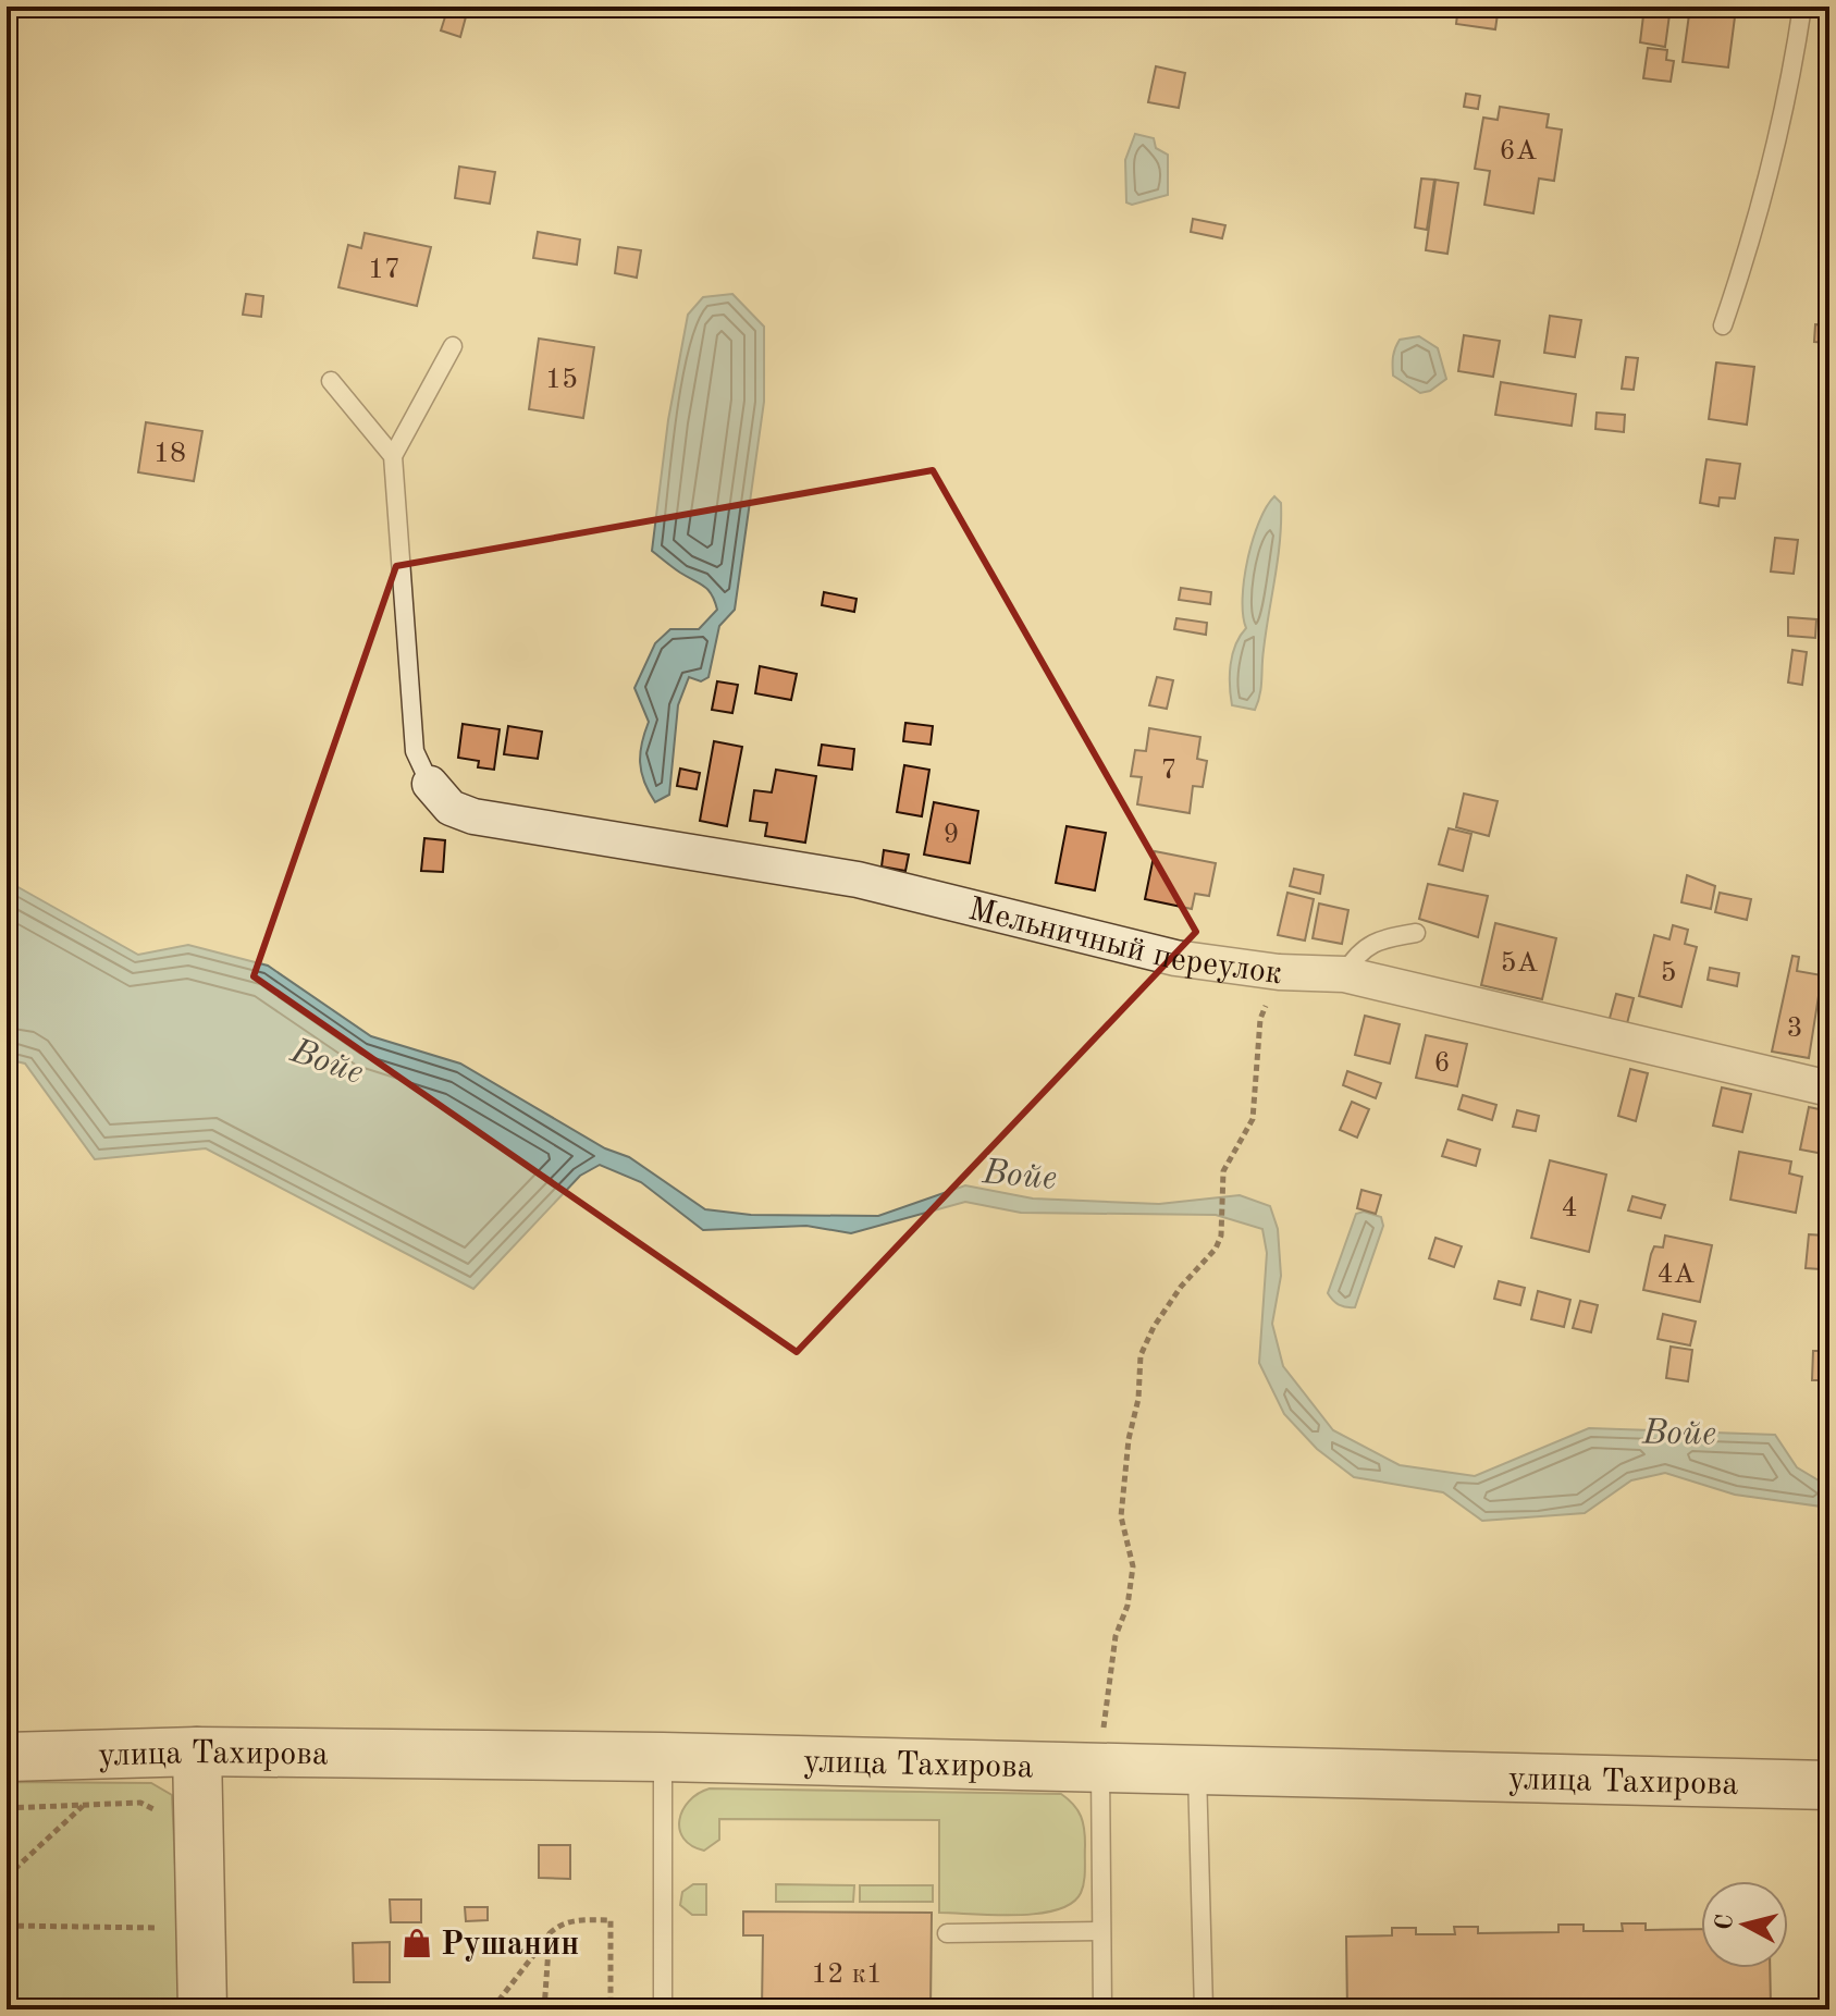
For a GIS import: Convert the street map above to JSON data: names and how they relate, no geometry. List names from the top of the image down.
{
  "streets": {
    "main road": ["улица Тахирова"],
    "street": ["Мельничный переулок"]
  },
  "water": ["Войе"],
  "places": {
    "shop": ["Рушанин"]
  },
  "house_numbers": [
    "6А",
    "17",
    "15",
    "18",
    "7",
    "9",
    "5А",
    "5",
    "3",
    "6",
    "4",
    "4А",
    "12 к1"
  ],
  "north": "left"
}
